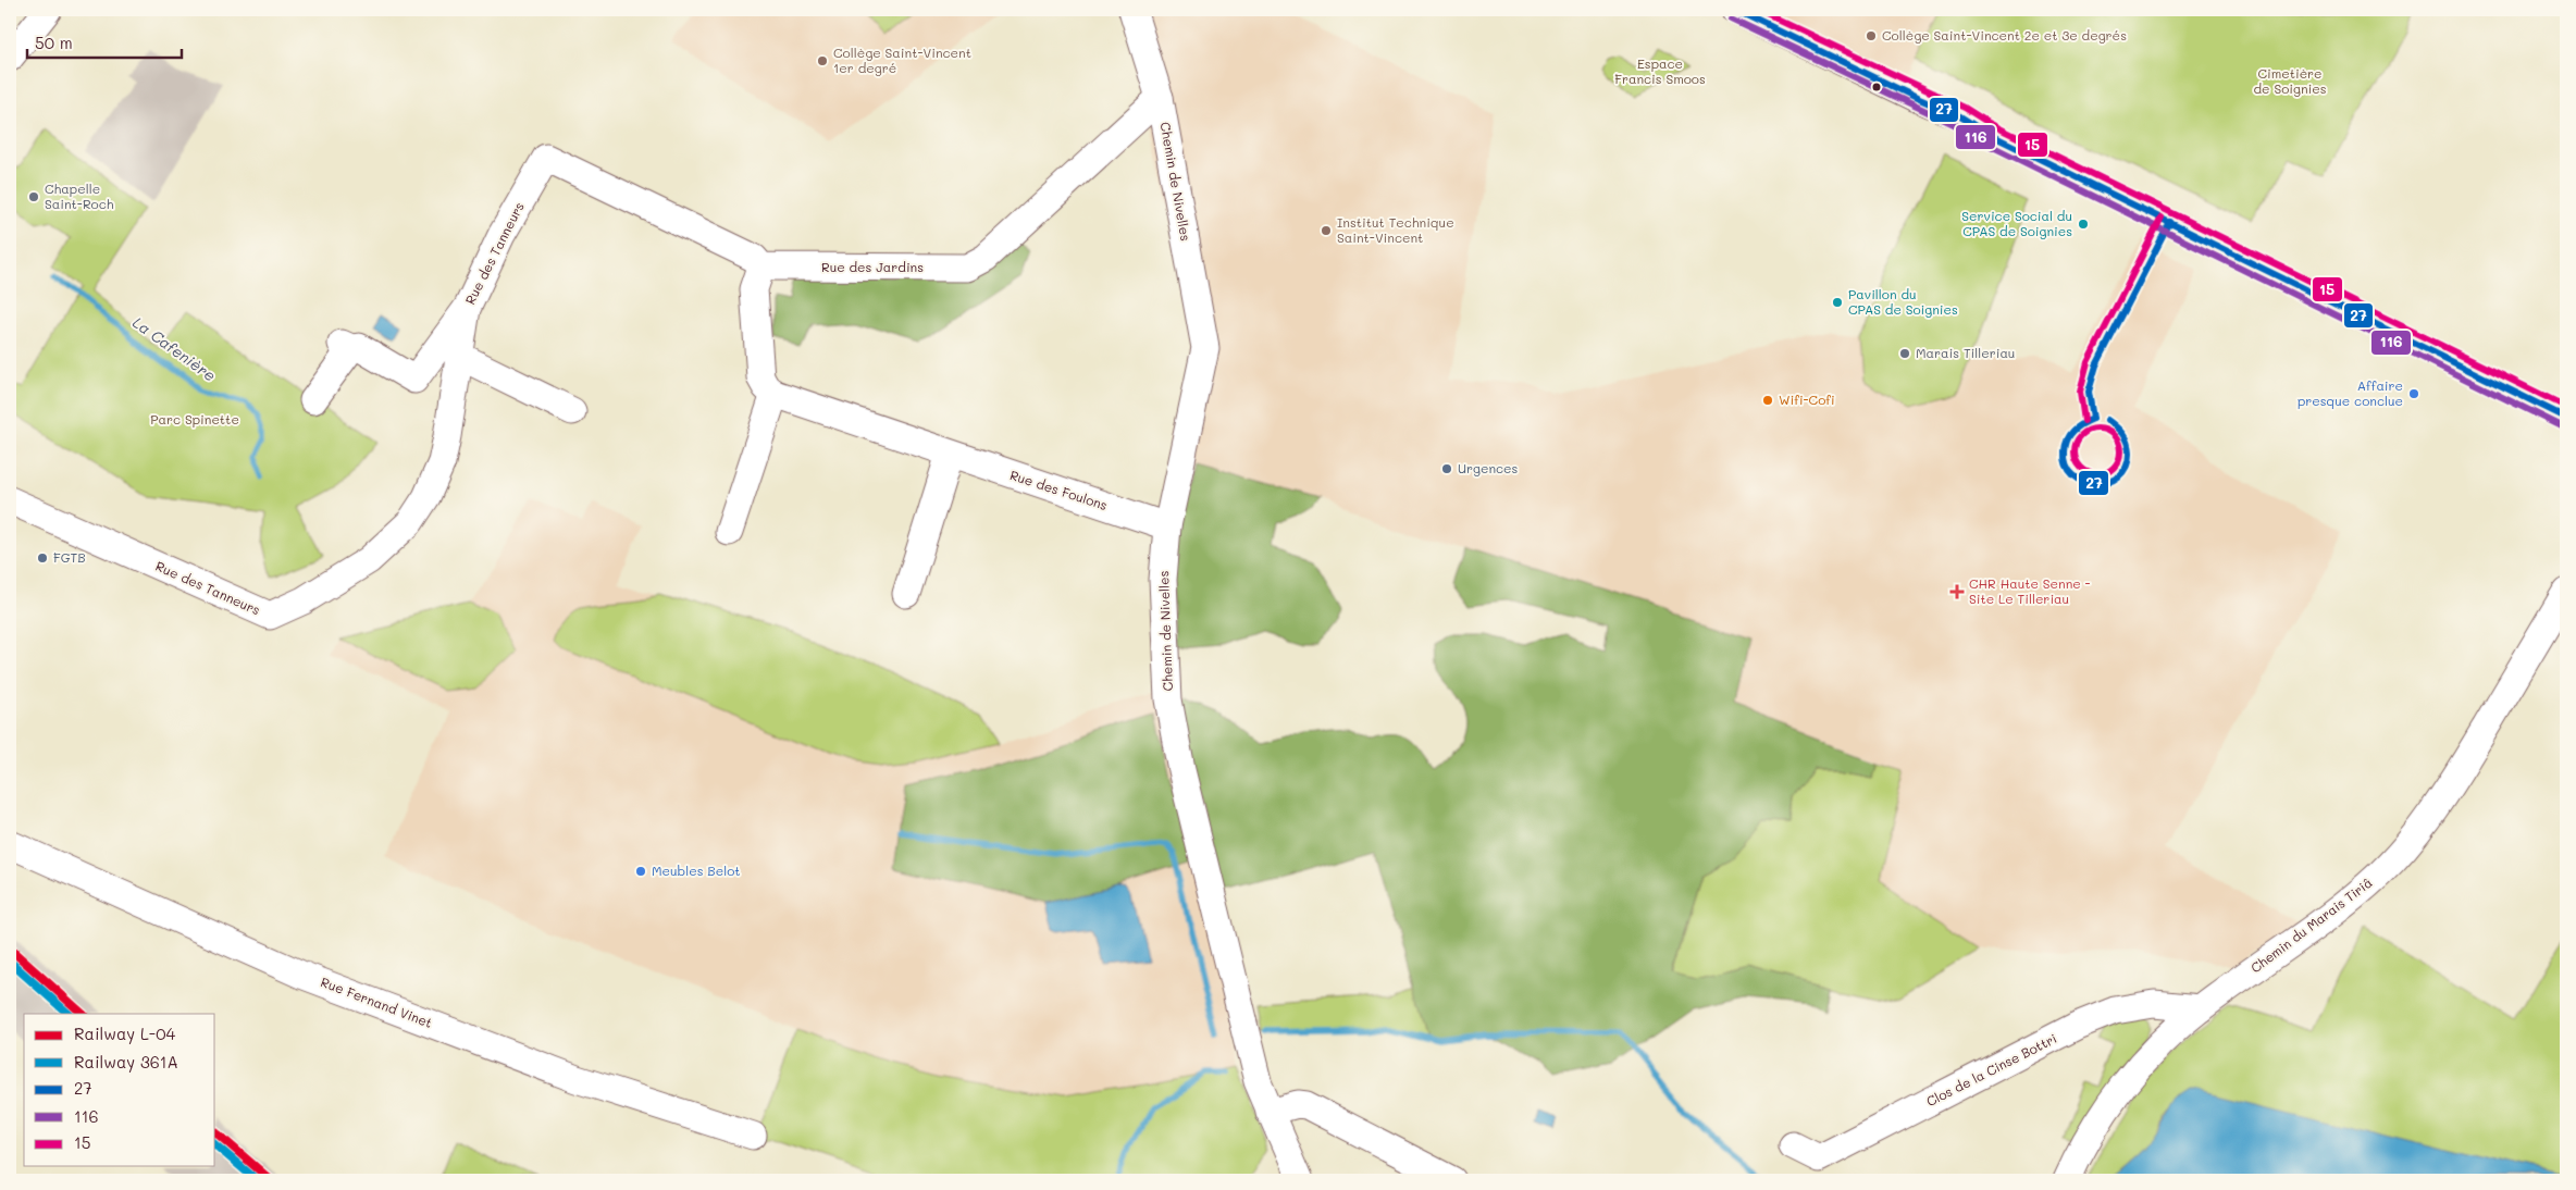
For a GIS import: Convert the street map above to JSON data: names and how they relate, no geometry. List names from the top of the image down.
{
  "streets": {
    "street": [
      "Chemin de Nivelles",
      "Rue des Tanneurs",
      "Rue des Jardins",
      "Rue des Foulons",
      "Chemin du Marais Tiriâ",
      "Rue Fernand Vinet",
      "Clos de la Cinse Bottri"
    ]
  },
  "crossings": [
    ["Chemin de Nivelles", "Rue des Jardins"],
    ["Chemin de Nivelles", "Rue des Foulons"],
    ["Rue des Tanneurs", "Rue des Jardins"],
    ["Chemin du Marais Tiriâ", "Clos de la Cinse Bottri"]
  ],
  "water": ["La Cafenière"],
  "parks": ["Espace Francis Smoos", "Cimetière de Soignies", "Parc Spinette"],
  "places": {
    "other": [
      "Collège Saint-Vincent 2e et 3e degrés",
      "Collège Saint-Vincent 1er degré",
      "Chapelle Saint-Roch",
      "Service Social du CPAS de Soignies",
      "Institut Technique Saint-Vincent",
      "Pavillon du CPAS de Soignies",
      "Marais Tilleriau",
      "Affaire presque conclue",
      "Wifi-Cofi",
      "Urgences",
      "FGTB",
      "Meubles Belot"
    ],
    "health": ["CHR Haute Senne - Site Le Tilleriau"]
  },
  "lines": [
    "transit line 27",
    "transit line 15",
    "transit line 116",
    "rail line L-04",
    "rail line 361A"
  ],
  "legend": [
    "Railway L-04",
    "Railway 361A",
    "27",
    "116",
    "15"
  ],
  "scale_bar": "50 m"
}
